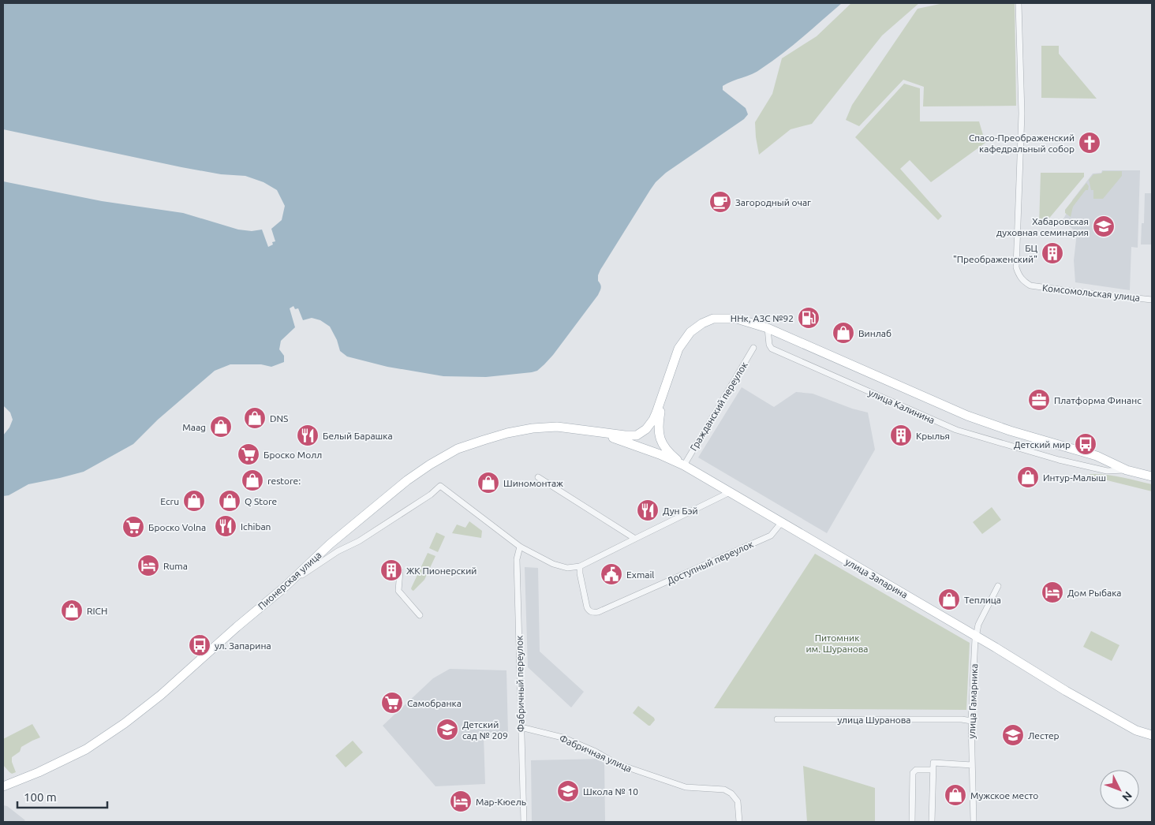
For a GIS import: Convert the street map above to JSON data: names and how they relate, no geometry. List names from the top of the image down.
{
  "streets": {
    "main road": ["улица Калинина", "улица Запарина", "Пионерская улица"],
    "street": [
      "Комсомольская улица",
      "Гражданский переулок",
      "Доступный переулок",
      "Фабричный переулок",
      "улица Гамарника",
      "улица Шуранова",
      "Фабричная улица"
    ]
  },
  "crossings": [
    ["Гражданский переулок", "улица Запарина"],
    ["Доступный переулок", "улица Запарина"],
    ["улица Запарина", "Пионерская улица"],
    ["улица Запарина", "улица Гамарника"],
    ["Фабричный переулок", "Фабричная улица"],
    ["улица Гамарника", "улица Шуранова"]
  ],
  "parks": ["Питомник им. Шуранова"],
  "places": {
    "church": ["Спасо-Преображенский кафедральный собор"],
    "cafe": ["Загородный очаг"],
    "school or university": [
      "Хабаровская духовная семинария",
      "Детский сад № 209",
      "Лестер",
      "Школа № 10"
    ],
    "building": ["БЦ \"Преображенский\"", "Крылья", "ЖК Пионерский"],
    "fuel station": ["ННк, АЗС №92"],
    "shop": [
      "Винлаб",
      "DNS",
      "Maag",
      "Интур-Малыш",
      "restore:",
      "Шиномонтаж",
      "Ecru",
      "Q Store",
      "Теплица",
      "RICH",
      "Мужское место"
    ],
    "office": ["Платформа Финанс"],
    "restaurant": ["Белый Барашка", "Дун Бэй", "Ichiban"],
    "bus stop": ["Детский мир", "ул. Запарина"],
    "supermarket": ["Броско Молл", "Броско Volna", "Самобранка"],
    "hotel": ["Ruma", "Дом Рыбака", "Мар-Кюель"],
    "public building": ["Exmail"]
  },
  "scale_bar": "100 m",
  "north": "bottom right"
}
